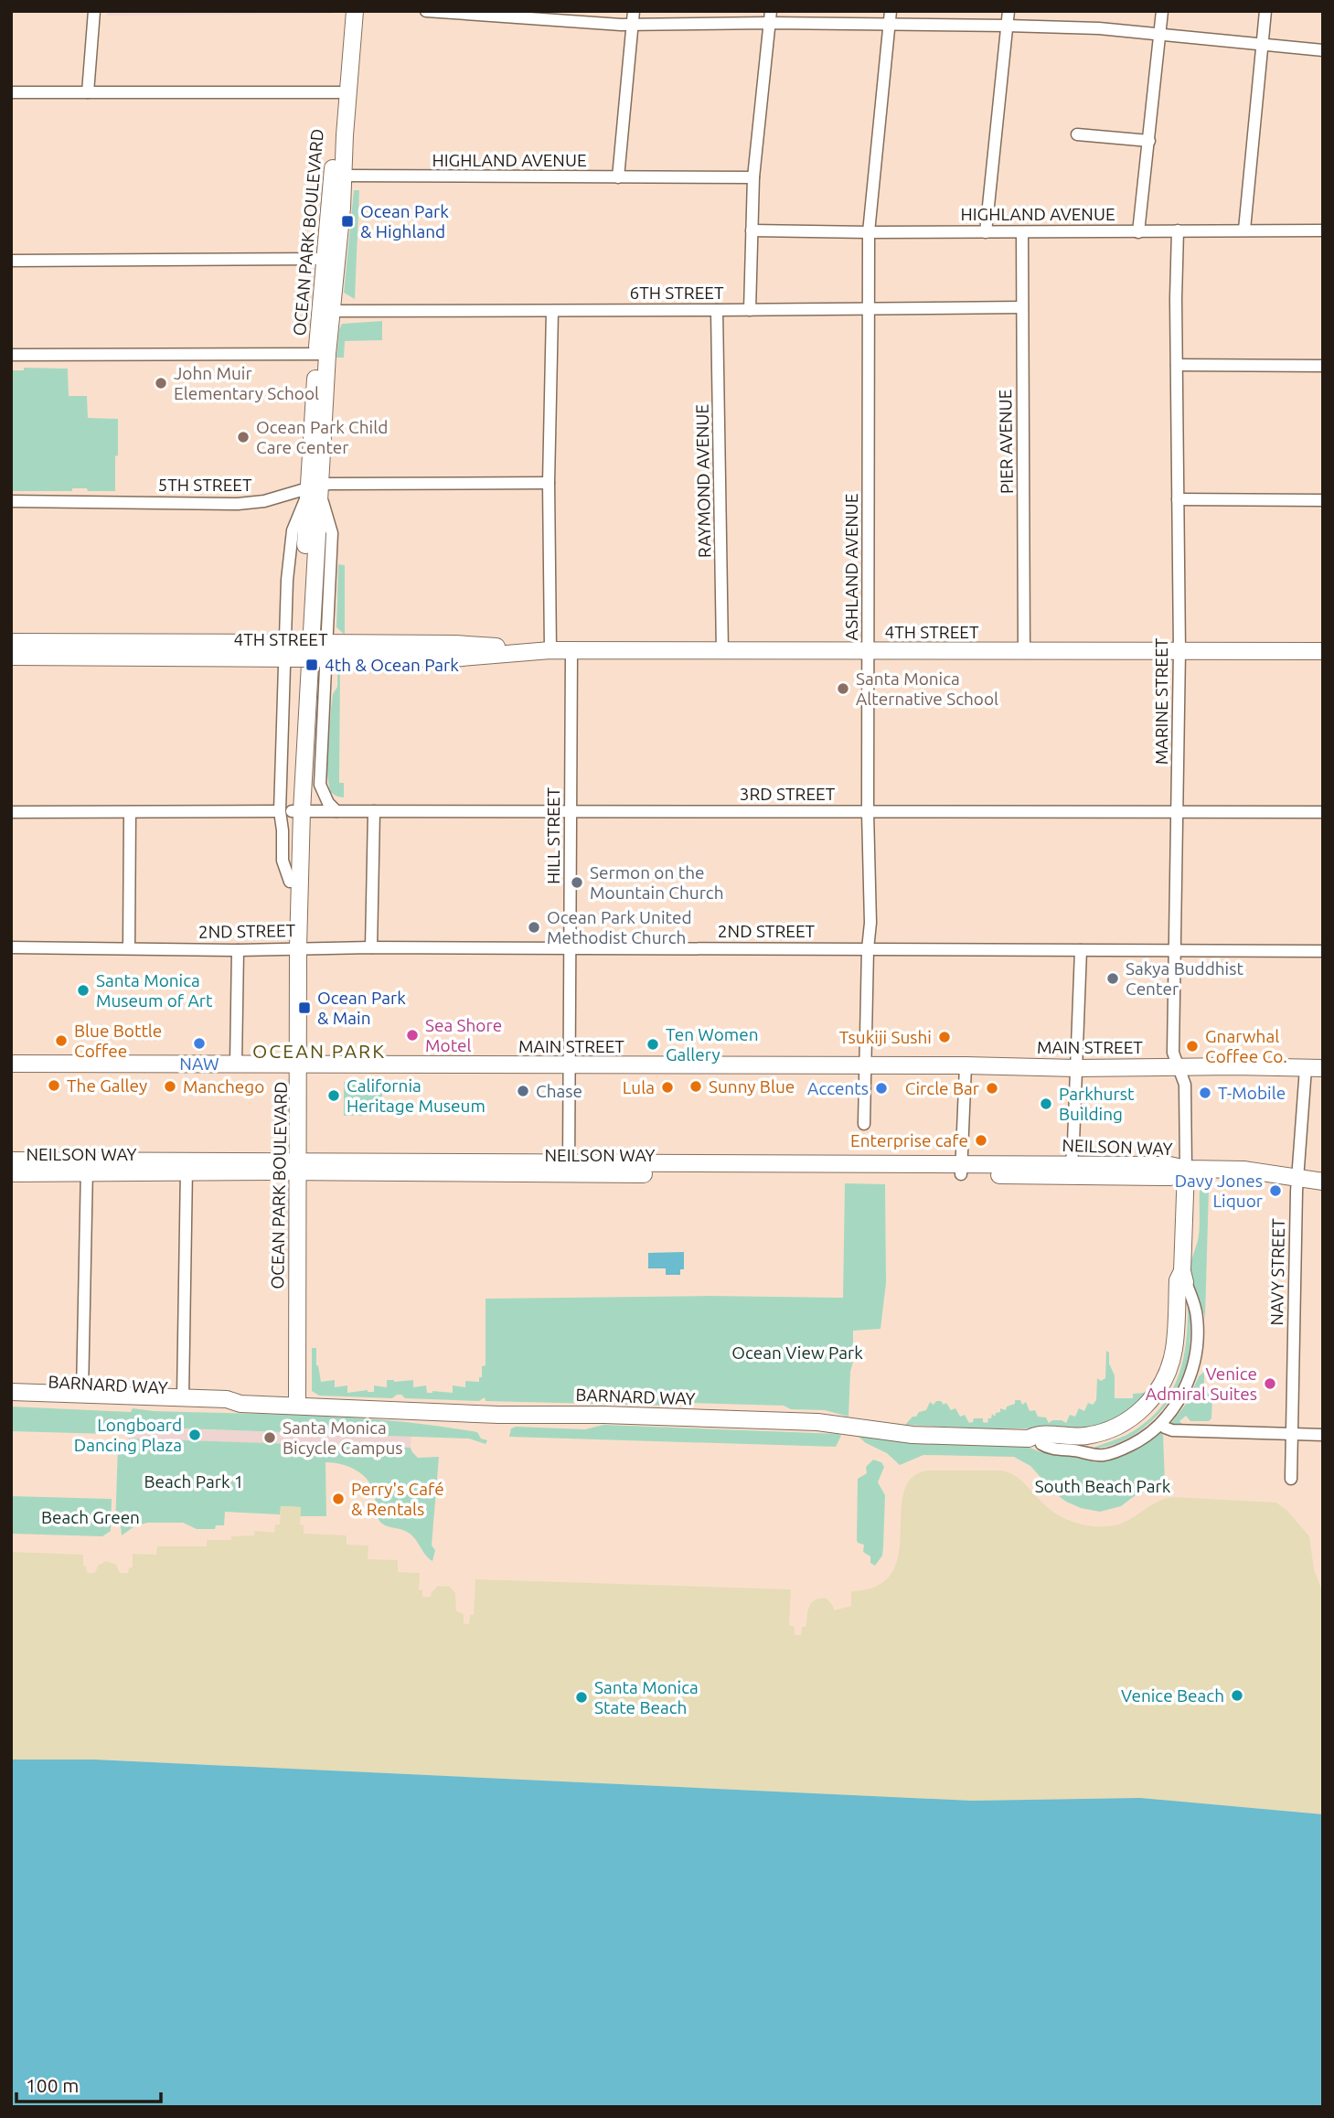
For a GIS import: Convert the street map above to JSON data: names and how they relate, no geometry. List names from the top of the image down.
{
  "streets": {
    "street": [
      "HIGHLAND AVENUE",
      "OCEAN PARK BOULEVARD",
      "6TH STREET",
      "PIER AVENUE",
      "RAYMOND AVENUE",
      "5TH STREET",
      "ASHLAND AVENUE",
      "4TH STREET",
      "MARINE STREET",
      "3RD STREET",
      "HILL STREET",
      "2ND STREET",
      "MAIN STREET",
      "NEILSON WAY",
      "NAVY STREET",
      "BARNARD WAY"
    ]
  },
  "crossings": [
    ["HIGHLAND AVENUE", "OCEAN PARK BOULEVARD"],
    ["HIGHLAND AVENUE", "PIER AVENUE"],
    ["HIGHLAND AVENUE", "ASHLAND AVENUE"],
    ["HIGHLAND AVENUE", "MARINE STREET"],
    ["OCEAN PARK BOULEVARD", "6TH STREET"],
    ["OCEAN PARK BOULEVARD", "5TH STREET"],
    ["OCEAN PARK BOULEVARD", "4TH STREET"],
    ["OCEAN PARK BOULEVARD", "3RD STREET"],
    ["OCEAN PARK BOULEVARD", "2ND STREET"],
    ["OCEAN PARK BOULEVARD", "MAIN STREET"],
    ["OCEAN PARK BOULEVARD", "NEILSON WAY"],
    ["OCEAN PARK BOULEVARD", "BARNARD WAY"],
    ["6TH STREET", "PIER AVENUE"],
    ["6TH STREET", "RAYMOND AVENUE"],
    ["6TH STREET", "ASHLAND AVENUE"],
    ["PIER AVENUE", "4TH STREET"],
    ["RAYMOND AVENUE", "4TH STREET"],
    ["ASHLAND AVENUE", "4TH STREET"],
    ["ASHLAND AVENUE", "3RD STREET"],
    ["ASHLAND AVENUE", "2ND STREET"],
    ["ASHLAND AVENUE", "MAIN STREET"],
    ["4TH STREET", "MARINE STREET"],
    ["4TH STREET", "HILL STREET"],
    ["MARINE STREET", "3RD STREET"],
    ["MARINE STREET", "2ND STREET"],
    ["MARINE STREET", "MAIN STREET"],
    ["MARINE STREET", "NEILSON WAY"],
    ["MARINE STREET", "BARNARD WAY"],
    ["3RD STREET", "HILL STREET"],
    ["HILL STREET", "2ND STREET"],
    ["HILL STREET", "MAIN STREET"],
    ["HILL STREET", "NEILSON WAY"],
    ["MAIN STREET", "NAVY STREET"],
    ["NEILSON WAY", "NAVY STREET"],
    ["NEILSON WAY", "BARNARD WAY"]
  ],
  "districts": ["OCEAN PARK"],
  "parks": [
    "Ocean View Park",
    "Beach Park 1",
    "South Beach Park",
    "Beach Green"
  ],
  "places": {
    "transit": ["Ocean Park & Highland", "4th & Ocean Park", "Ocean Park & Main"],
    "other": [
      "John Muir Elementary School",
      "Ocean Park Child Care Center",
      "Santa Monica Alternative School",
      "Sermon on the Mountain Church",
      "Ocean Park United Methodist Church",
      "Sakya Buddhist Center",
      "Santa Monica Museum of Art",
      "Sea Shore Motel",
      "Tsukiji Sushi",
      "Blue Bottle Coffee",
      "NAW",
      "Ten Women Gallery",
      "Gnarwhal Coffee Co.",
      "The Galley",
      "Manchego",
      "Sunny Blue",
      "Lula",
      "Accents",
      "Circle Bar",
      "Chase",
      "T-Mobile",
      "California Heritage Museum",
      "Parkhurst Building",
      "Enterprise cafe",
      "Davy Jones Liquor",
      "Venice Admiral Suites",
      "Longboard Dancing Plaza",
      "Santa Monica Bicycle Campus",
      "Perry's Café & Rentals",
      "Venice Beach",
      "Santa Monica State Beach"
    ]
  },
  "scale_bar": "100 m"
}
